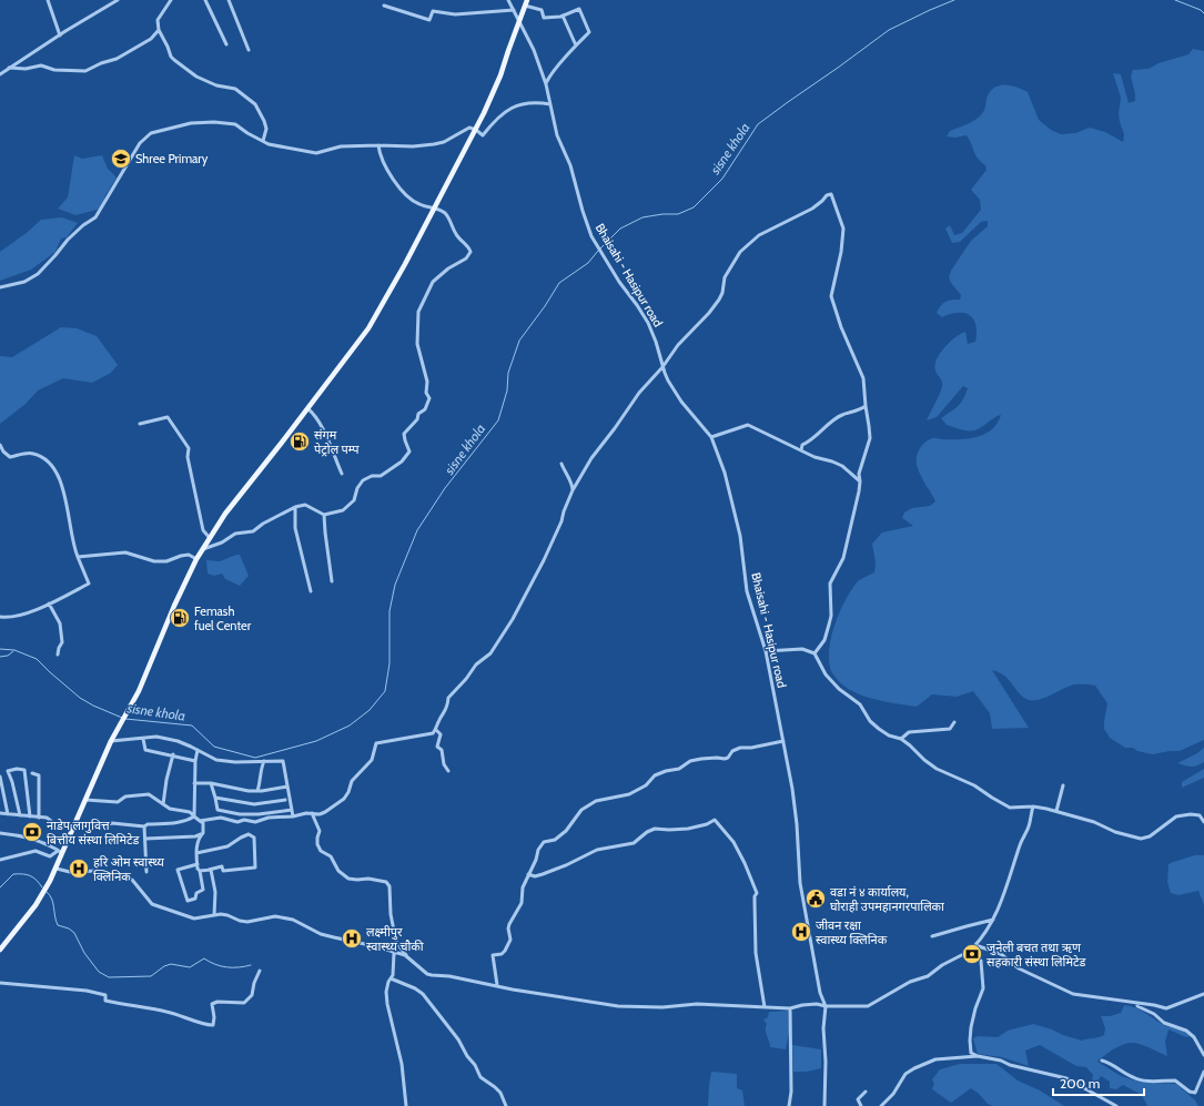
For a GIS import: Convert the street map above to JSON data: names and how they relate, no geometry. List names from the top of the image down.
{
  "streets": {
    "street": ["Bhaisahi - Hasipur road"]
  },
  "water": ["sisne khola"],
  "places": {
    "school or university": ["Shree Primary"],
    "fuel station": ["संगम पेट्रोल पम्प", "Femash fuel Center"],
    "bank": ["नाडेप लागुवित्त बित्तीय संस्था लिमिटेड", "जुनेली बचत तथा ऋण सहकारी संस्था लिमिटेड"],
    "hospital": ["हरि ओम स्वास्थ्य क्लिनिक", "जीवन रक्षा स्वास्थ्य क्लिनिक", "लक्ष्मीपुर स्वास्थ्य चौकी"],
    "public building": ["वडा नं ४ कार्यालय, घोराही उपमहानगरपालिका"]
  },
  "scale_bar": "200 m"
}
